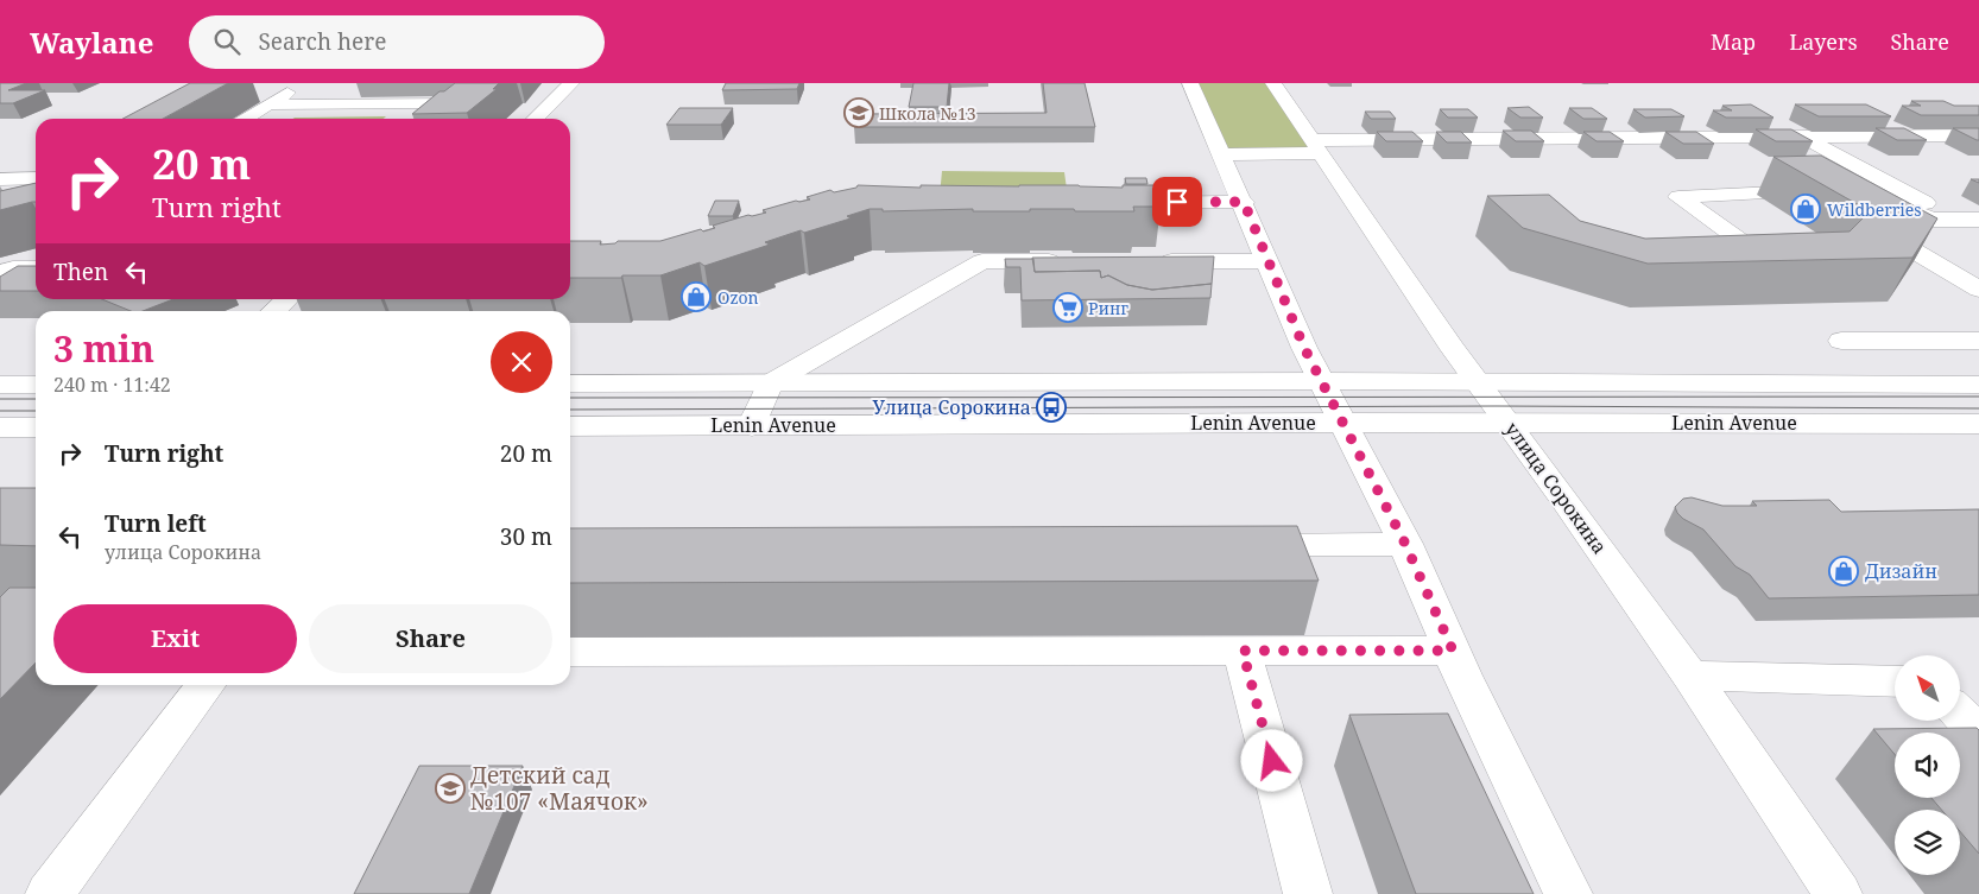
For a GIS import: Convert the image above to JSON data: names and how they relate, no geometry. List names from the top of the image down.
{
  "streets": {
    "street": ["Lenin Avenue", "улица Сорокина"]
  },
  "crossings": [
    ["Lenin Avenue", "улица Сорокина"]
  ],
  "places": {
    "school or university": ["Школа №13", "Детский сад №107 «Маячок»"],
    "shop": ["Wildberries", "Ozon", "Дизайн"],
    "supermarket": ["Ринг"],
    "bus stop": ["Улица Сорокина"]
  },
  "north": "top left",
  "page": {
    "header": "Waylane",
    "search": "Search here",
    "nav": ["Map", "Layers", "Share"],
    "turn": ["20 m", "Turn right"],
    "then": "Then",
    "heading": ["3 min", "240 m · 11:42"],
    "list": [
      {
        "name": "Turn right",
        "value": "20 m"
      },
      {
        "name": "Turn left",
        "note": "улица Сорокина",
        "value": "30 m"
      }
    ],
    "buttons": ["Exit", "Share"]
  }
}
